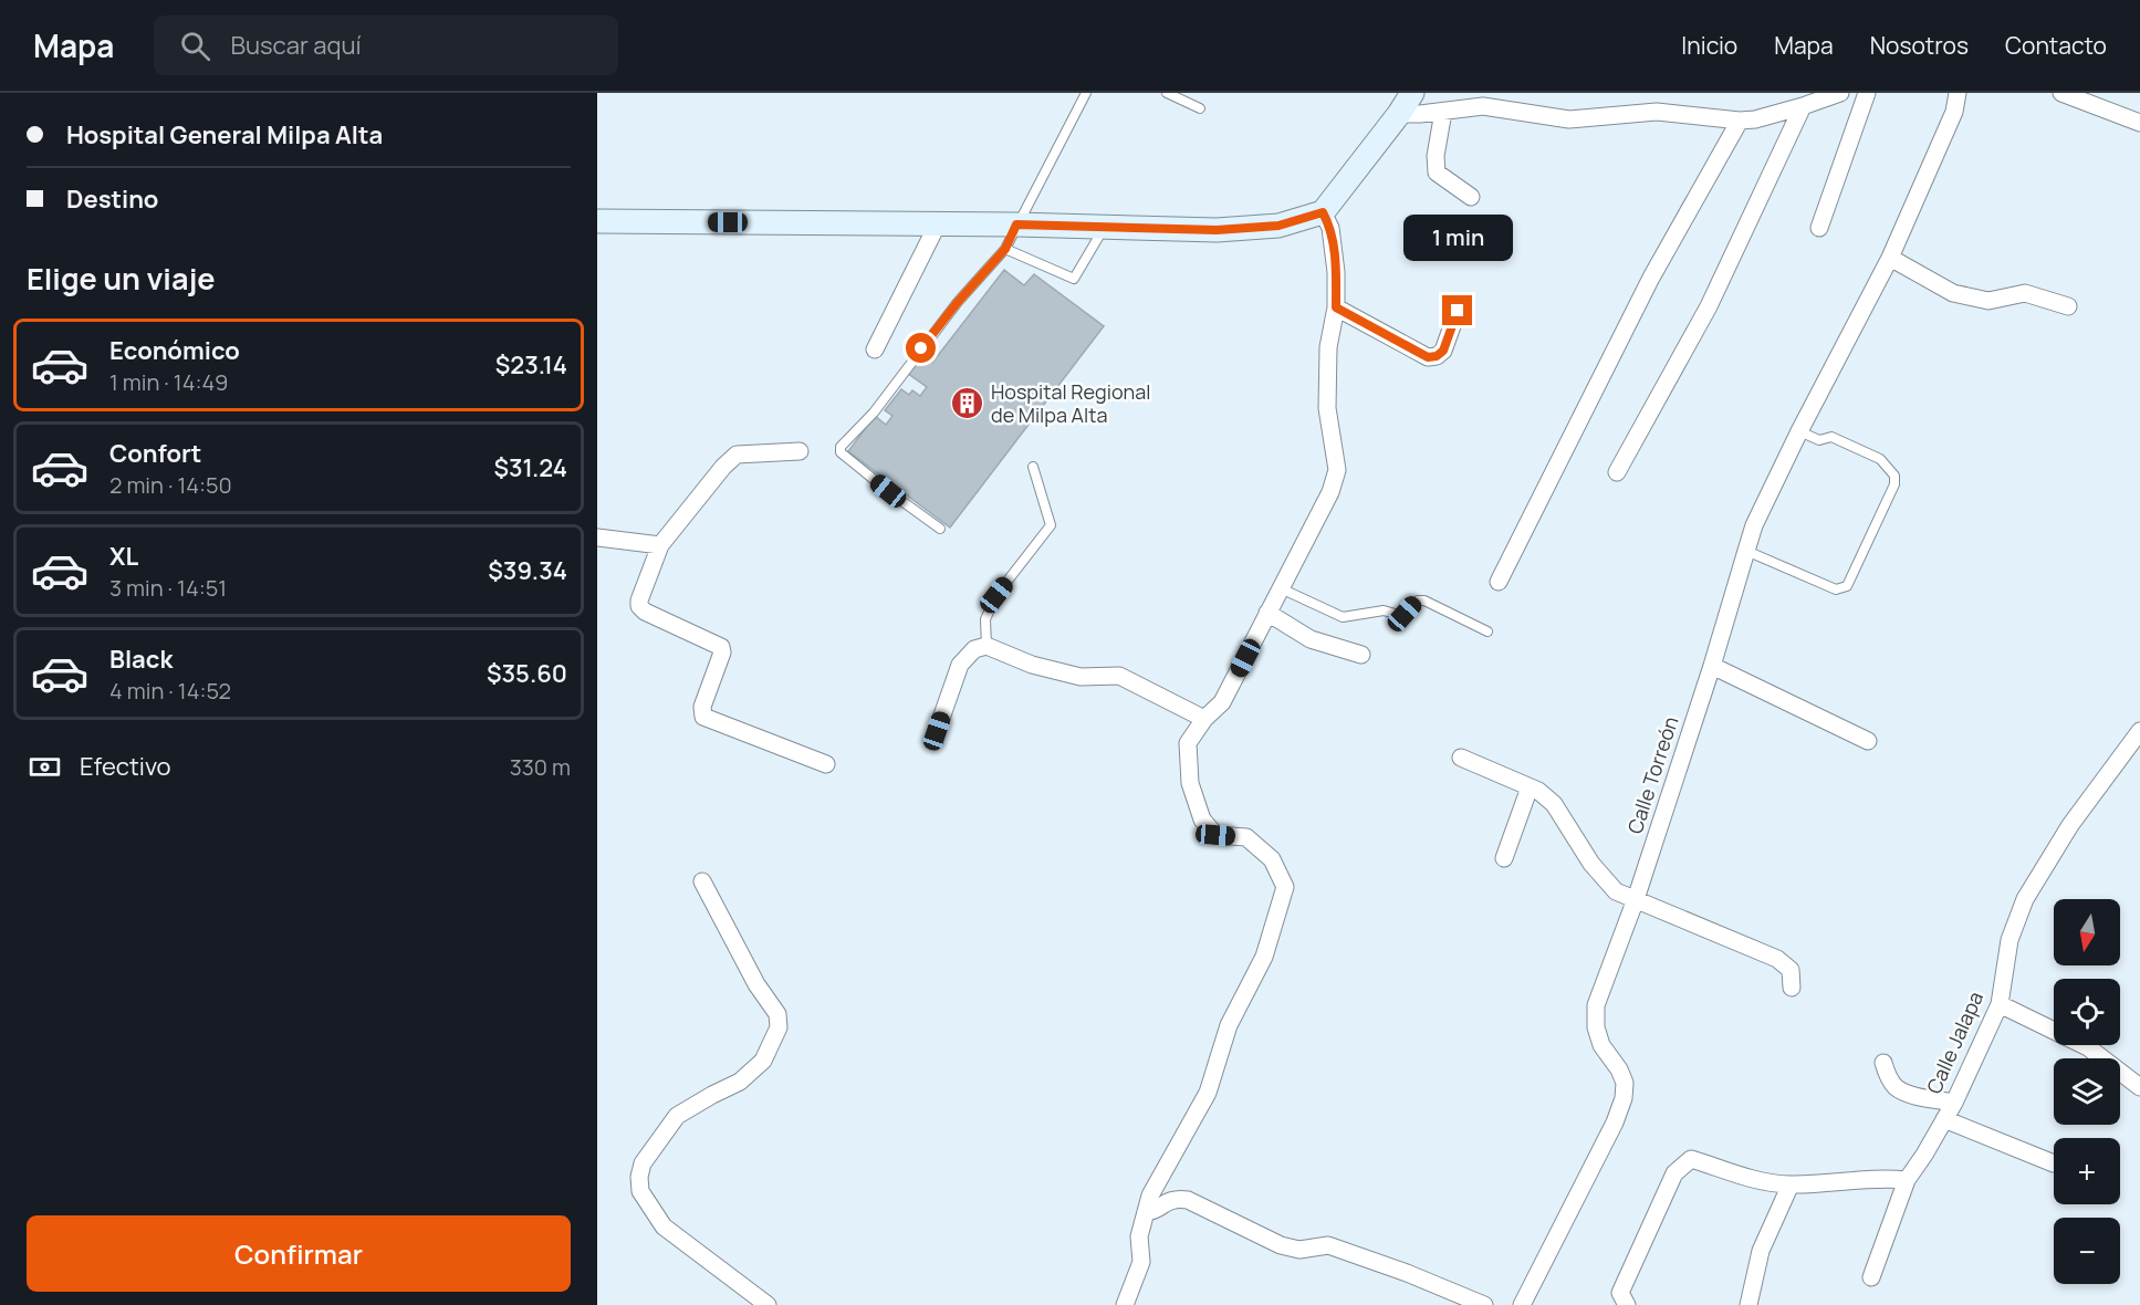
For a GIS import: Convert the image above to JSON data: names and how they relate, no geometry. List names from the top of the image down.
{
  "streets": {
    "street": ["Calle Torreón", "Calle Jalapa"]
  },
  "places": {
    "building": ["Hospital Regional de Milpa Alta"]
  },
  "north": "bottom",
  "page": {
    "header": "Mapa",
    "search": "Buscar aquí",
    "nav": [
      "Inicio",
      "Mapa",
      "Nosotros",
      "Contacto"
    ],
    "banner": ["Hospital General Milpa Alta", "Destino"],
    "bubble": "1 min",
    "heading": "Elige un viaje",
    "list": [
      {
        "name": "Económico",
        "note": "1 min · 14:49",
        "value": "$23.14"
      },
      {
        "name": "Confort",
        "note": "2 min · 14:50",
        "value": "$31.24"
      },
      {
        "name": "XL",
        "note": "3 min · 14:51",
        "value": "$39.34"
      },
      {
        "name": "Black",
        "note": "4 min · 14:52",
        "value": "$35.60"
      }
    ],
    "pay": ["Efectivo", "330 m"],
    "map_buttons": ["+", "−"],
    "buttons": "Confirmar"
  }
}
